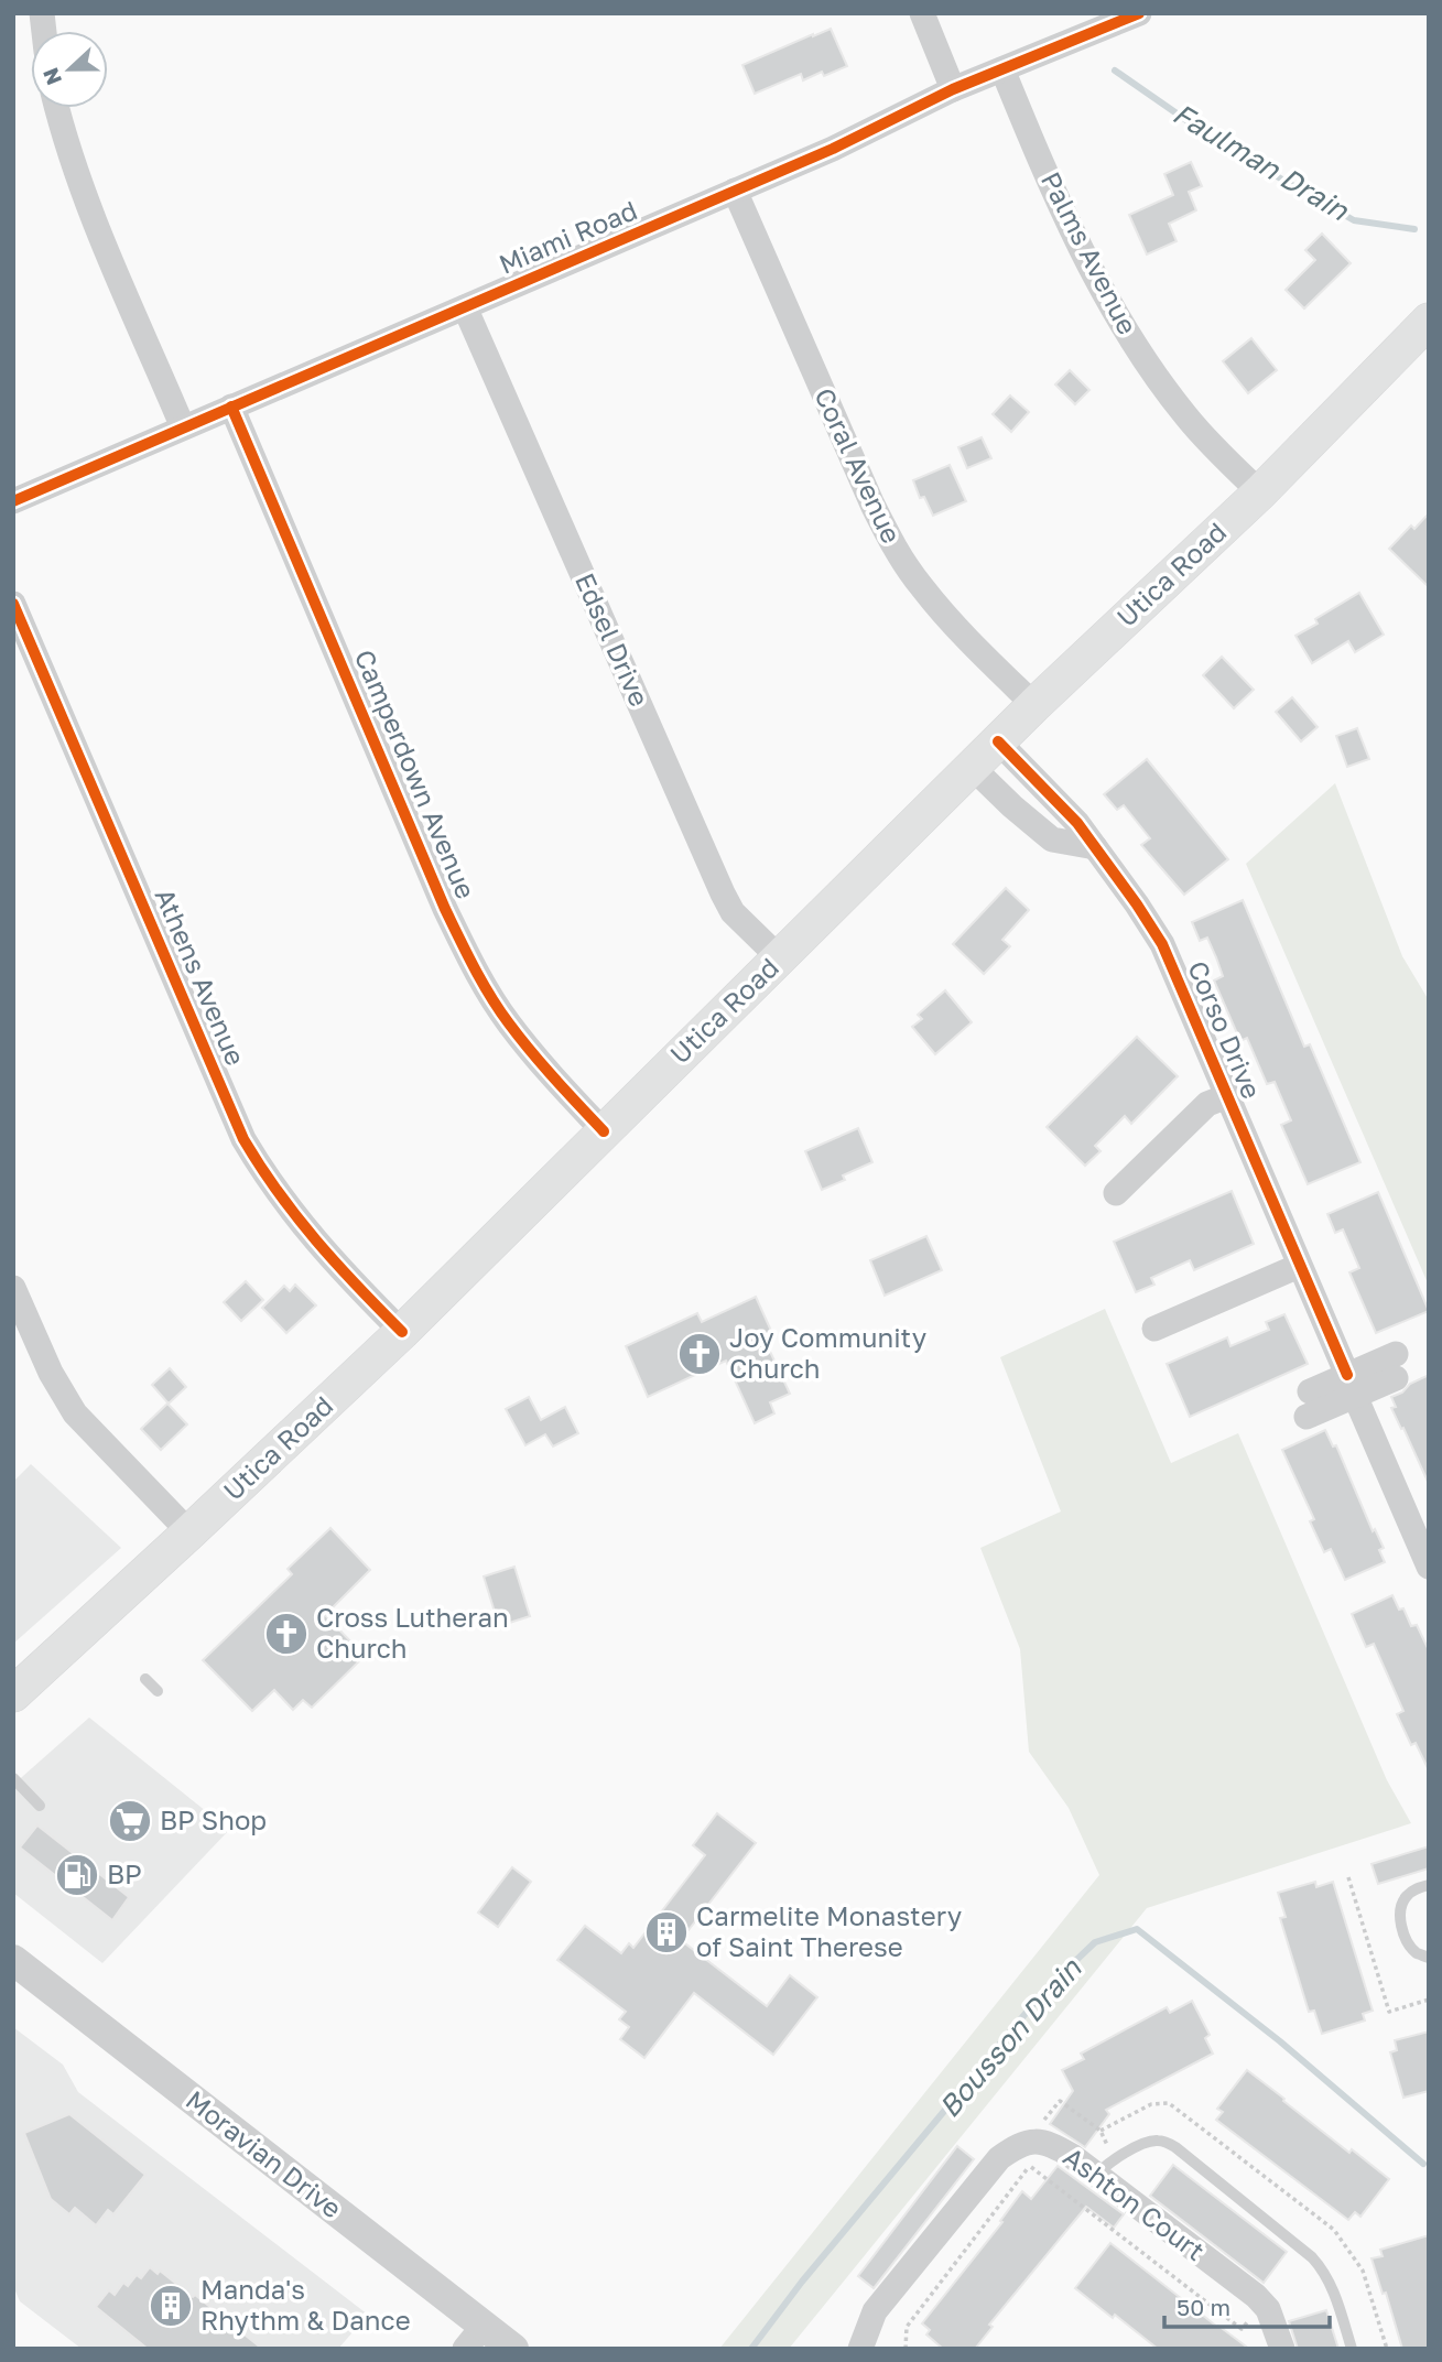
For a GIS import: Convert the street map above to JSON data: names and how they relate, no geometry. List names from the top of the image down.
{
  "streets": {
    "main road": ["Utica Road"],
    "street": [
      "Miami Road",
      "Palms Avenue",
      "Coral Avenue",
      "Edsel Drive",
      "Camperdown Avenue",
      "Athens Avenue",
      "Corso Drive",
      "Moravian Drive",
      "Ashton Court"
    ]
  },
  "crossings": [
    ["Miami Road", "Palms Avenue"],
    ["Miami Road", "Coral Avenue"],
    ["Miami Road", "Edsel Drive"],
    ["Miami Road", "Camperdown Avenue"],
    ["Palms Avenue", "Utica Road"],
    ["Coral Avenue", "Utica Road"],
    ["Utica Road", "Edsel Drive"],
    ["Utica Road", "Camperdown Avenue"],
    ["Utica Road", "Athens Avenue"],
    ["Utica Road", "Corso Drive"]
  ],
  "water": ["Faulman Drain", "Bousson Drain"],
  "places": {
    "church": ["Joy Community Church", "Cross Lutheran Church"],
    "supermarket": ["BP Shop"],
    "fuel station": ["BP"],
    "building": ["Carmelite Monastery of Saint Therese", "Manda's Rhythm & Dance"]
  },
  "scale_bar": "50 m",
  "north": "left"
}
